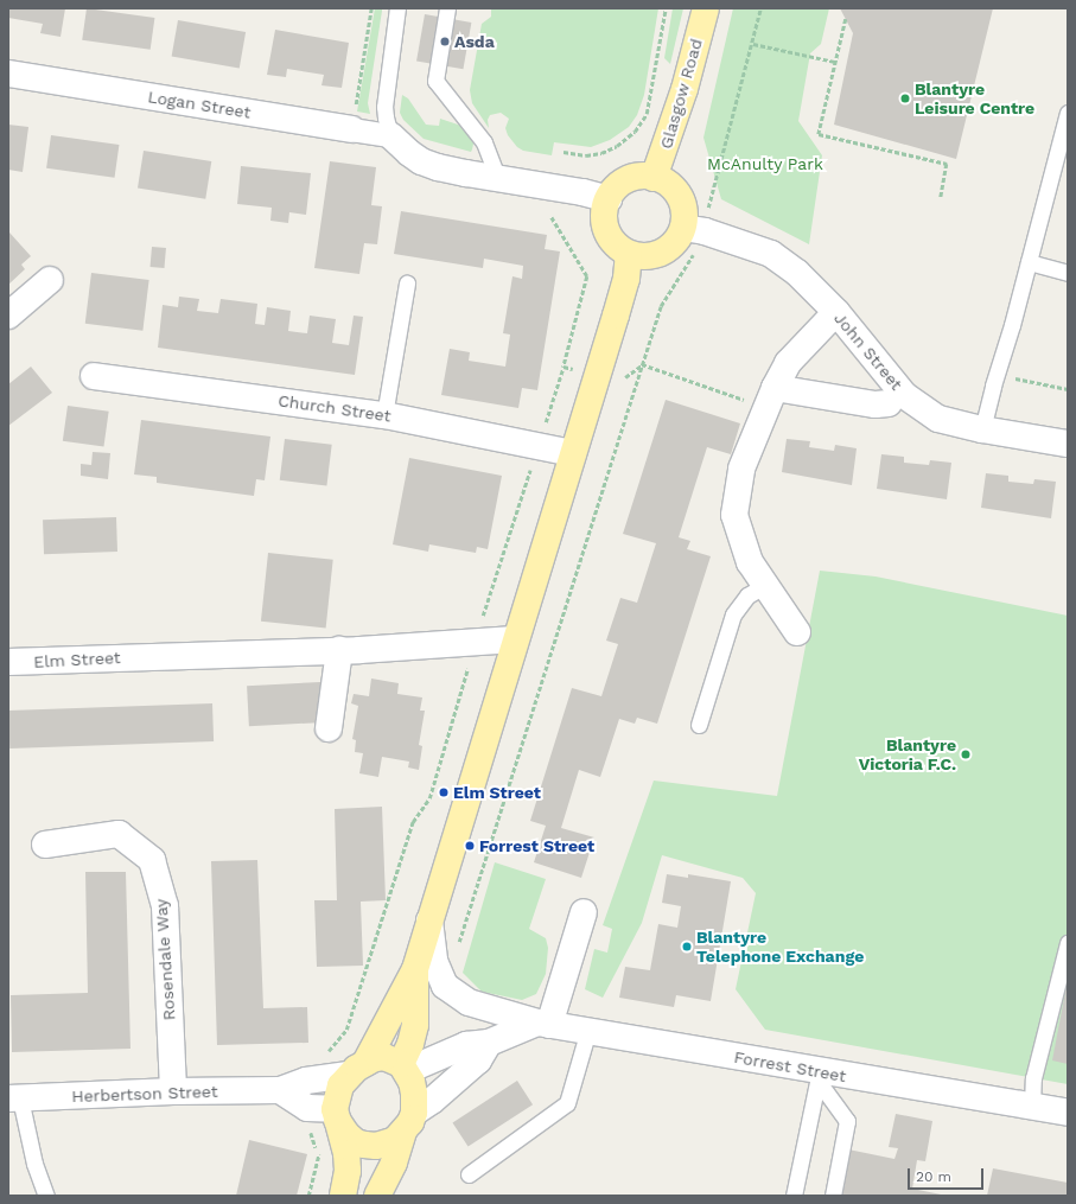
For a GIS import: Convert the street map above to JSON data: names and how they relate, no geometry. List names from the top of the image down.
{
  "streets": {
    "main road": ["Glasgow Road"],
    "street": [
      "Logan Street",
      "John Street",
      "Church Street",
      "Elm Street",
      "Rosendale Way",
      "Forrest Street",
      "Herbertson Street"
    ]
  },
  "crossings": [
    ["Glasgow Road", "John Street"],
    ["Rosendale Way", "Herbertson Street"],
    ["Forrest Street", "Herbertson Street"]
  ],
  "parks": ["McAnulty Park"],
  "places": [
    "Asda",
    "Blantyre Leisure Centre",
    "Blantyre Victoria F.C.",
    "Elm Street",
    "Forrest Street",
    "Blantyre Telephone Exchange"
  ],
  "scale_bar": "20 m"
}
